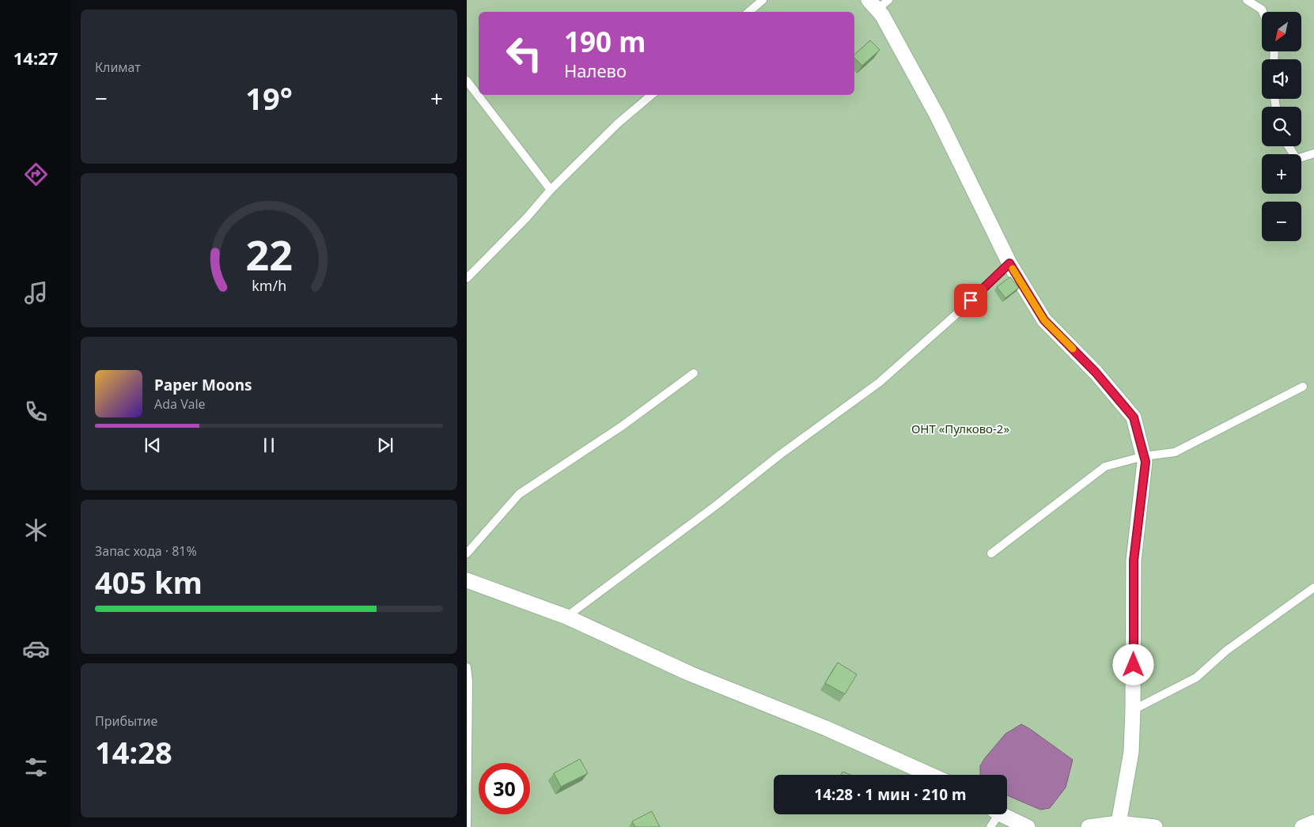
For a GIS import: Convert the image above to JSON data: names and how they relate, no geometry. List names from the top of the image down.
{
  "parks": ["ОНТ «Пулково-2»"],
  "north": "bottom left",
  "page": {
    "tabs": "14:27",
    "tile": [
      "Климат",
      ["Запас хода · 81%", "405 km"],
      ["Прибытие", "14:28"]
    ],
    "map_buttons": ["+", "−"],
    "turn": ["190 m", "Налево"],
    "heat": ["−", "19°", "+"],
    "song": ["Paper Moons", "Ada Vale"],
    "limit": "30",
    "trip": "14:28 · 1 мин · 210 m",
    "gauge": ["22", "km/h"]
  }
}
